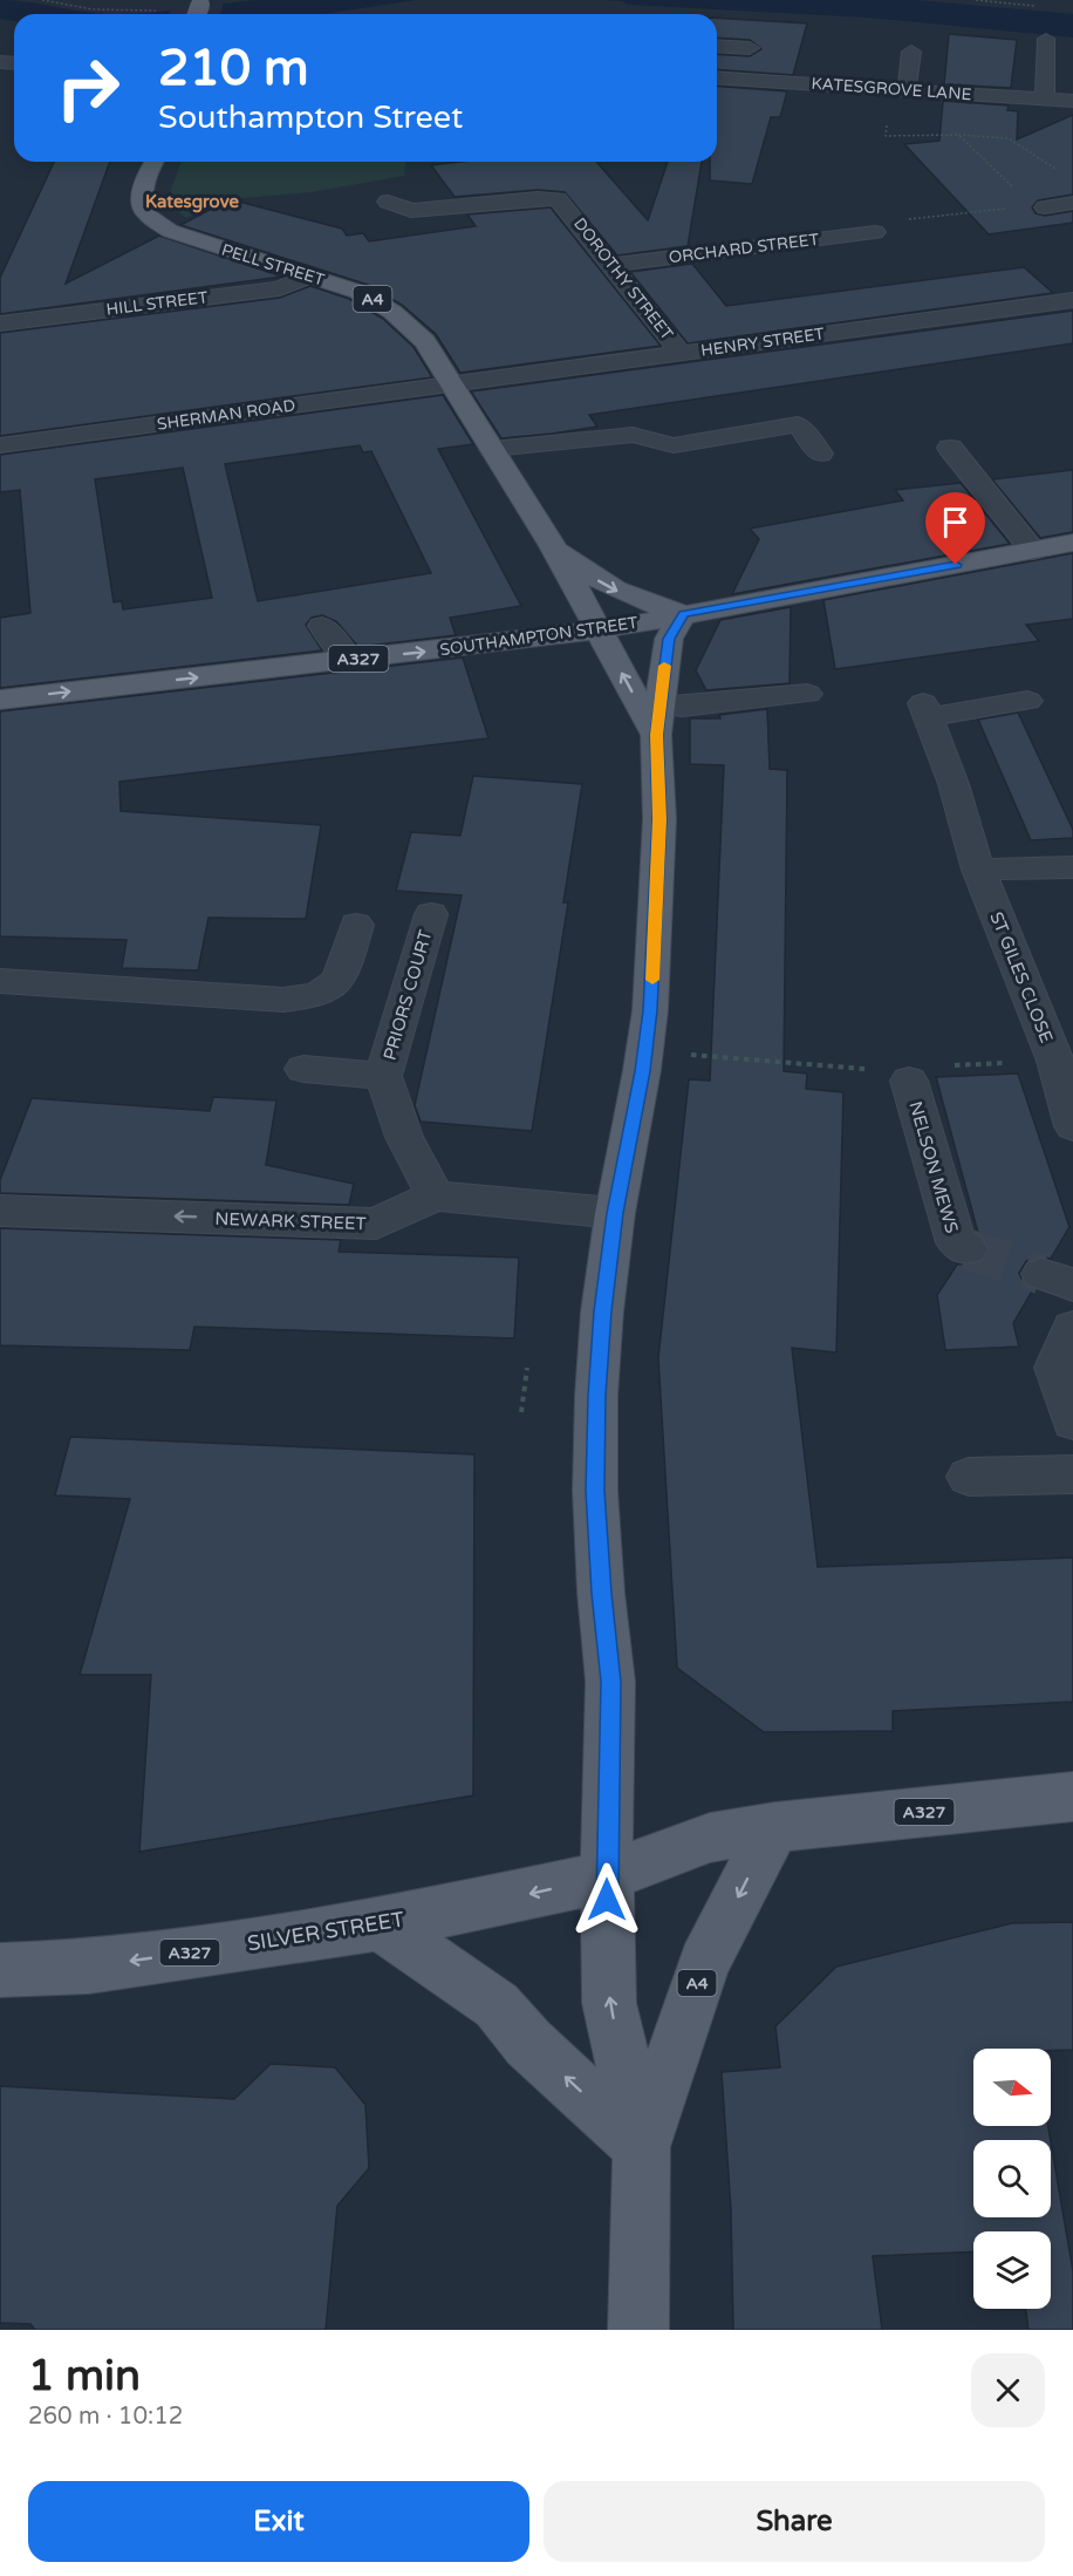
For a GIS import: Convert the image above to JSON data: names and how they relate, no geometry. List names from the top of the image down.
{
  "streets": {
    "main road": [
      "PELL STREET",
      "A4",
      "SOUTHAMPTON STREET",
      "A327",
      "SILVER STREET"
    ],
    "street": [
      "KATESGROVE LANE",
      "ORCHARD STREET",
      "DOROTHY STREET",
      "HILL STREET",
      "HENRY STREET",
      "SHERMAN ROAD",
      "ST GILES CLOSE",
      "PRIORS COURT",
      "NELSON MEWS",
      "NEWARK STREET"
    ]
  },
  "crossings": [
    ["ORCHARD STREET", "DOROTHY STREET"],
    ["PELL STREET", "A4"],
    ["PELL STREET", "HILL STREET"],
    ["PELL STREET", "HENRY STREET"],
    ["PELL STREET", "SHERMAN ROAD"],
    ["PELL STREET", "SOUTHAMPTON STREET"],
    ["DOROTHY STREET", "HENRY STREET"],
    ["A4", "SOUTHAMPTON STREET"],
    ["A4", "A327"],
    ["A4", "SILVER STREET"],
    ["HENRY STREET", "SHERMAN ROAD"],
    ["A327", "SILVER STREET"],
    ["PRIORS COURT", "NEWARK STREET"]
  ],
  "one_way": ["SOUTHAMPTON STREET", "NEWARK STREET", "SILVER STREET"],
  "districts": ["Katesgrove"],
  "north": "right",
  "page": {
    "turn": ["210 m", "Southampton Street"],
    "heading": ["1 min", "260 m · 10:12"],
    "buttons": ["Exit", "Share"]
  }
}
